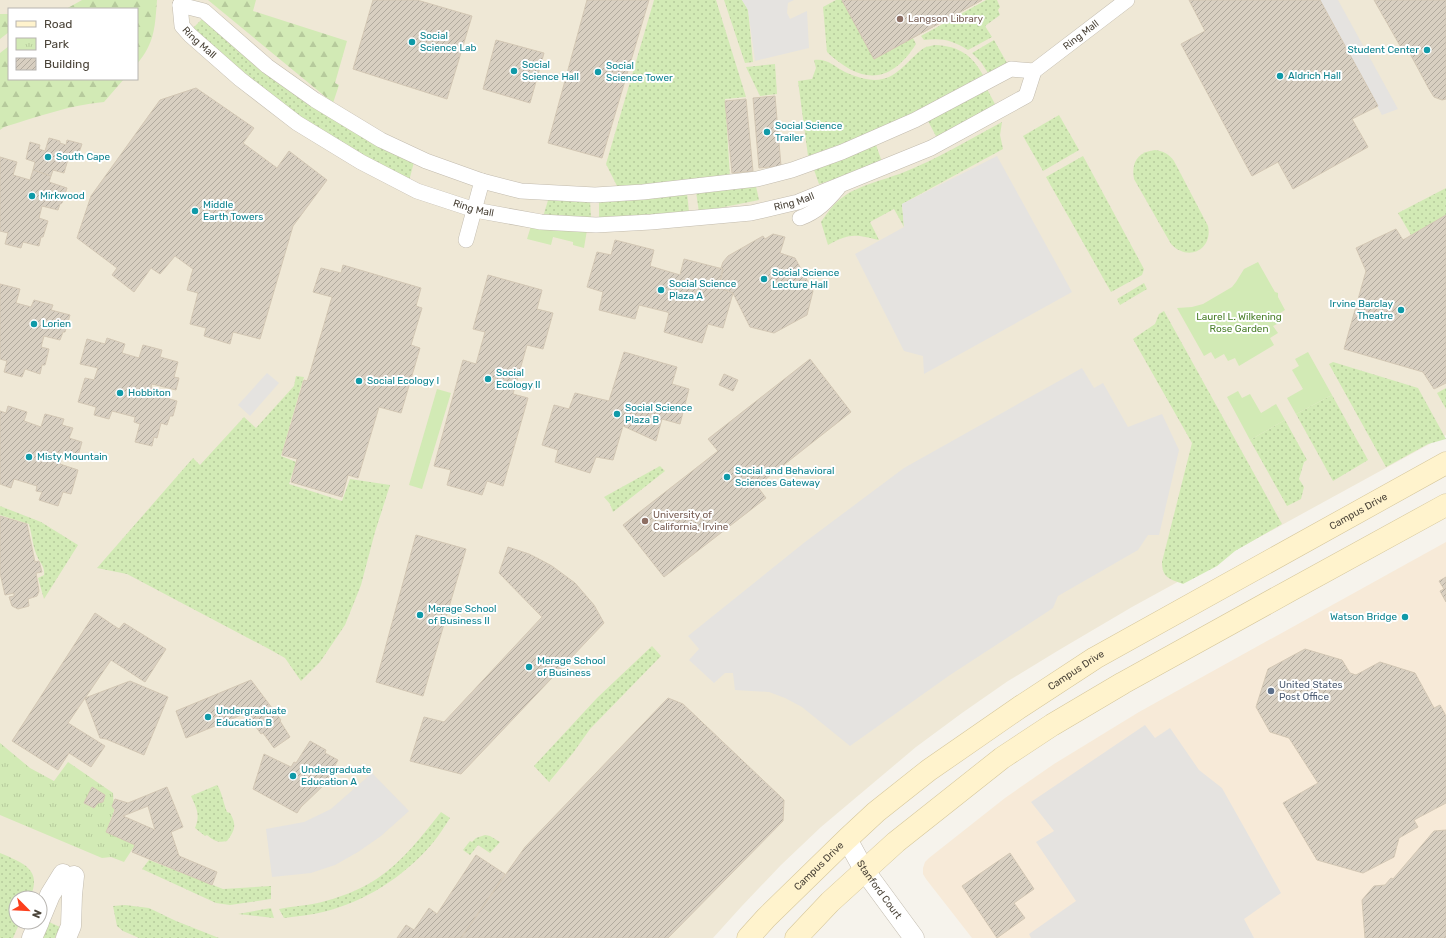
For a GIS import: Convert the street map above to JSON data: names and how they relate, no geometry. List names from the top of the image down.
{
  "streets": {
    "main road": ["Campus Drive"],
    "street": ["Ring Mall", "Stanford Court"]
  },
  "crossings": [
    ["Campus Drive", "Stanford Court"]
  ],
  "parks": ["Laurel L. Wilkening Rose Garden"],
  "places": [
    "Langson Library",
    "Social Science Lab",
    "Student Center",
    "Social Science Hall",
    "Social Science Tower",
    "Aldrich Hall",
    "Social Science Trailer",
    "South Cape",
    "Mirkwood",
    "Middle Earth Towers",
    "Social Science Lecture Hall",
    "Social Science Plaza A",
    "Irvine Barclay Theatre",
    "Lorien",
    "Social Ecology II",
    "Social Ecology I",
    "Hobbiton",
    "Social Science Plaza B",
    "Misty Mountain",
    "Social and Behavioral Sciences Gateway",
    "University of California, Irvine",
    "Merage School of Business II",
    "Watson Bridge",
    "Merage School of Business",
    "United States Post Office",
    "Undergraduate Education B",
    "Undergraduate Education A"
  ],
  "legend": ["Road", "Park", "Building"],
  "north": "bottom right"
}
